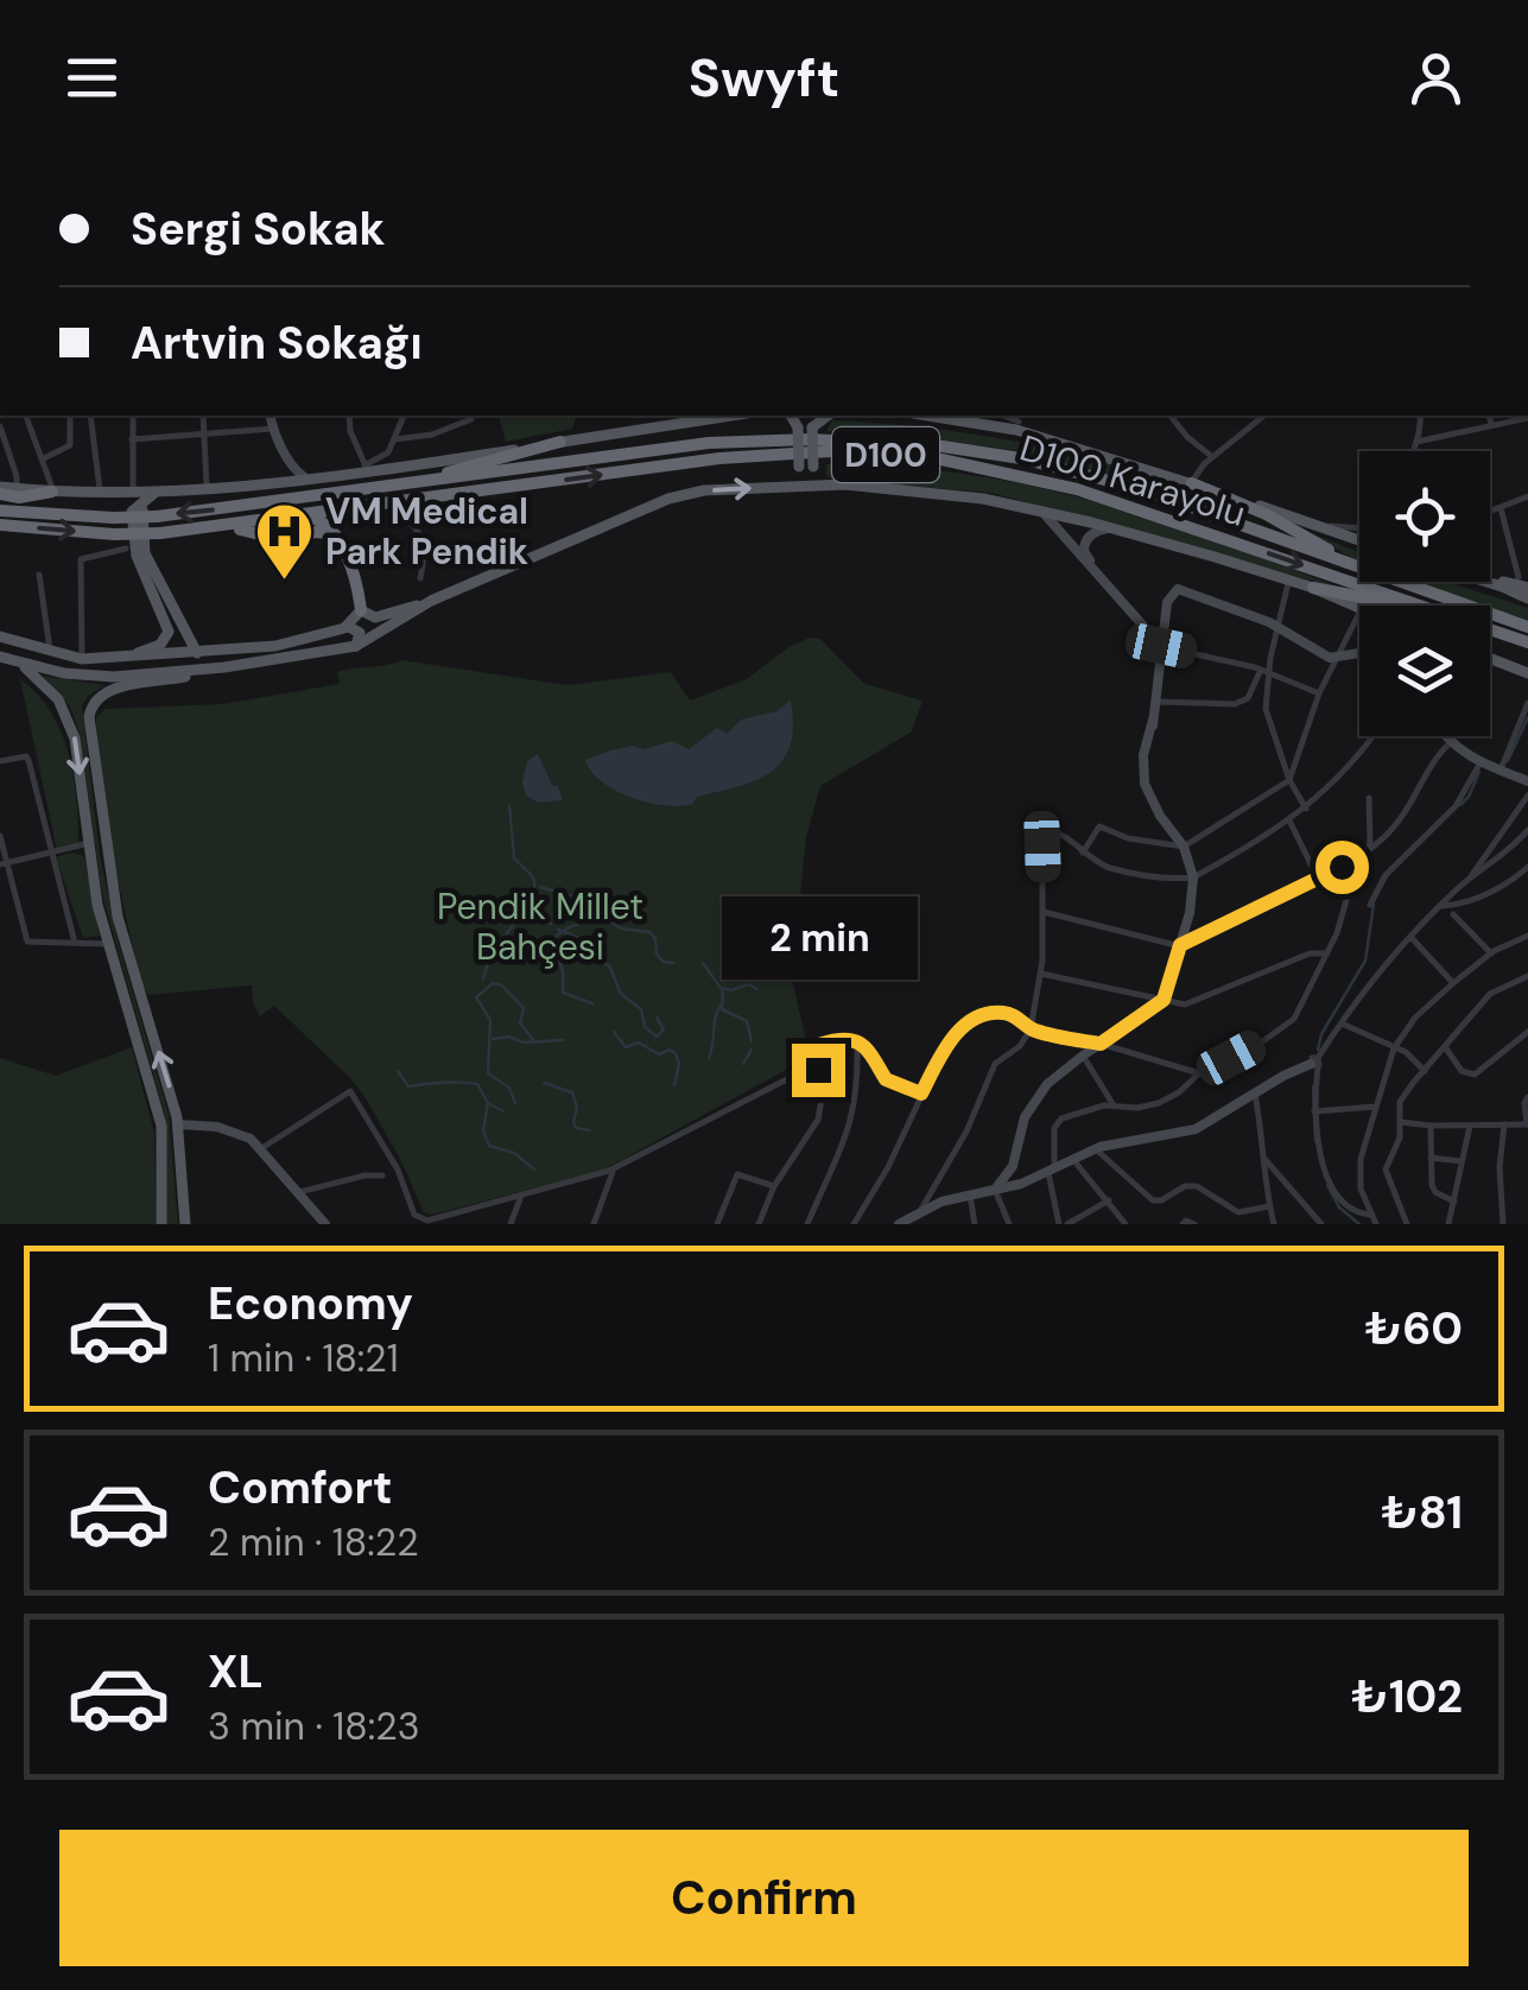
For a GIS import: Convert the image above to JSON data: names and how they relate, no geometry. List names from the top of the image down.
{
  "streets": {
    "highway": ["D100", "D100 Karayolu"]
  },
  "parks": ["Pendik Millet Bahçesi"],
  "places": {
    "hospital": ["VM Medical Park Pendik"]
  },
  "page": {
    "header": "Swyft",
    "banner": ["Sergi Sokak", "Artvin Sokağı"],
    "bubble": "2 min",
    "list": [
      {
        "name": "Economy",
        "note": "1 min · 18:21",
        "value": "₺60"
      },
      {
        "name": "Comfort",
        "note": "2 min · 18:22",
        "value": "₺81"
      },
      {
        "name": "XL",
        "note": "3 min · 18:23",
        "value": "₺102"
      }
    ],
    "buttons": "Confirm"
  }
}
